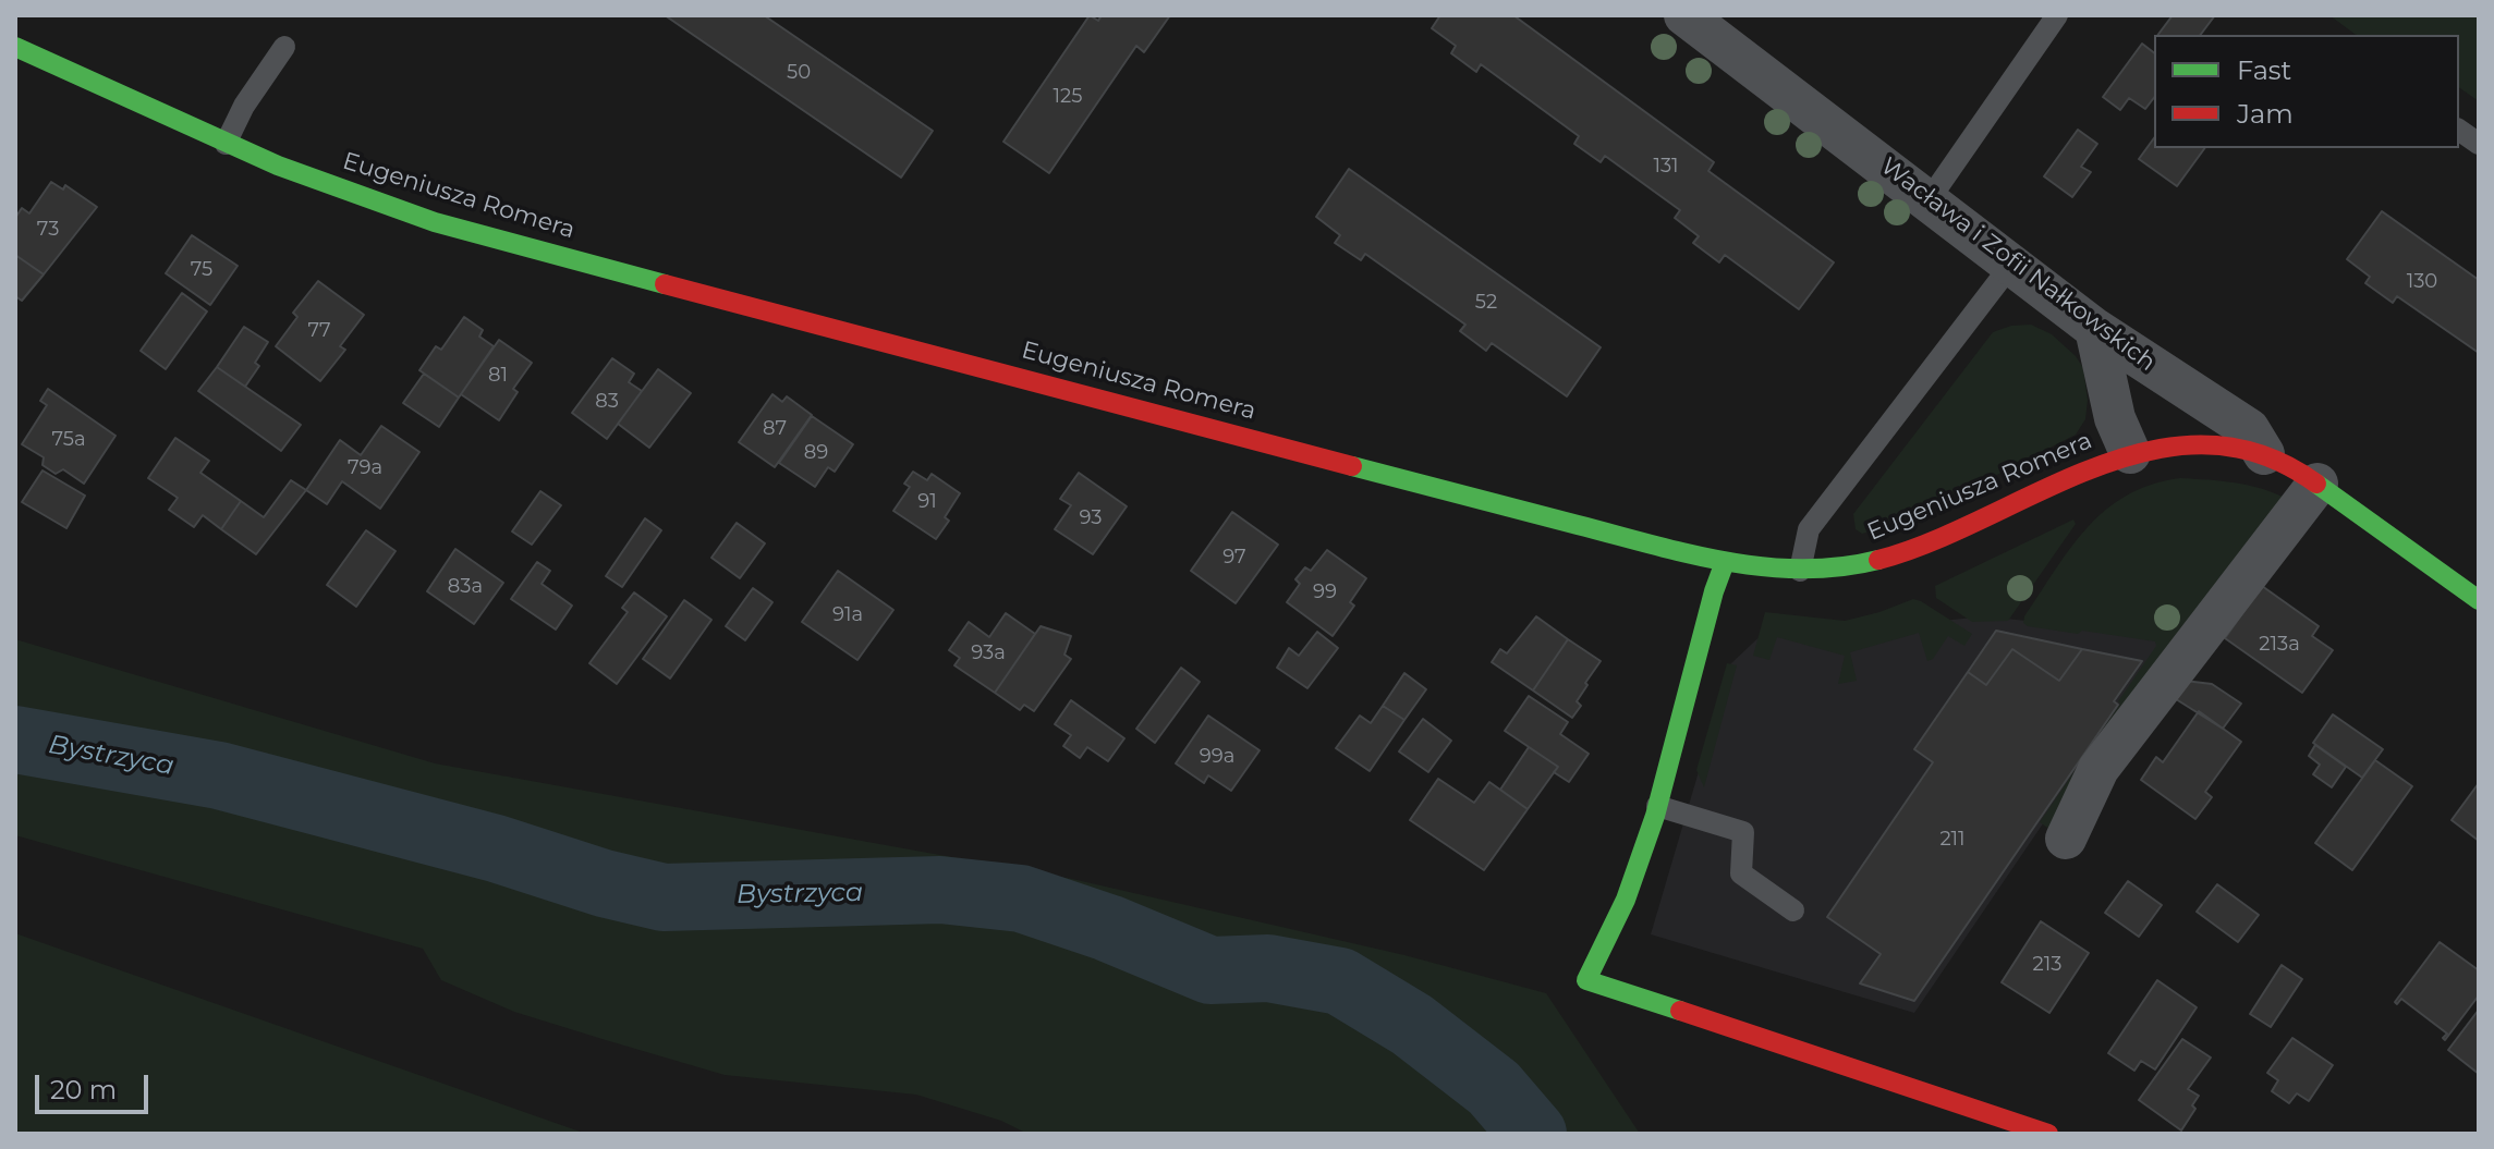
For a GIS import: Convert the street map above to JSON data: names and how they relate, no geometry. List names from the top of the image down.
{
  "streets": {
    "street": ["Eugeniusza Romera", "Wacława i Zofii Nałkowskich"]
  },
  "crossings": [
    ["Eugeniusza Romera", "Wacława i Zofii Nałkowskich"]
  ],
  "water": ["Bystrzyca"],
  "house_numbers": [
    "50",
    "125",
    "131",
    "73",
    "75",
    "130",
    "52",
    "77",
    "81",
    "83",
    "87",
    "75a",
    "89",
    "79a",
    "91",
    "93",
    "97",
    "83a",
    "99",
    "91a",
    "213a",
    "93a",
    "99a",
    "211",
    "213"
  ],
  "legend": ["Fast", "Jam"],
  "scale_bar": "20 m"
}
